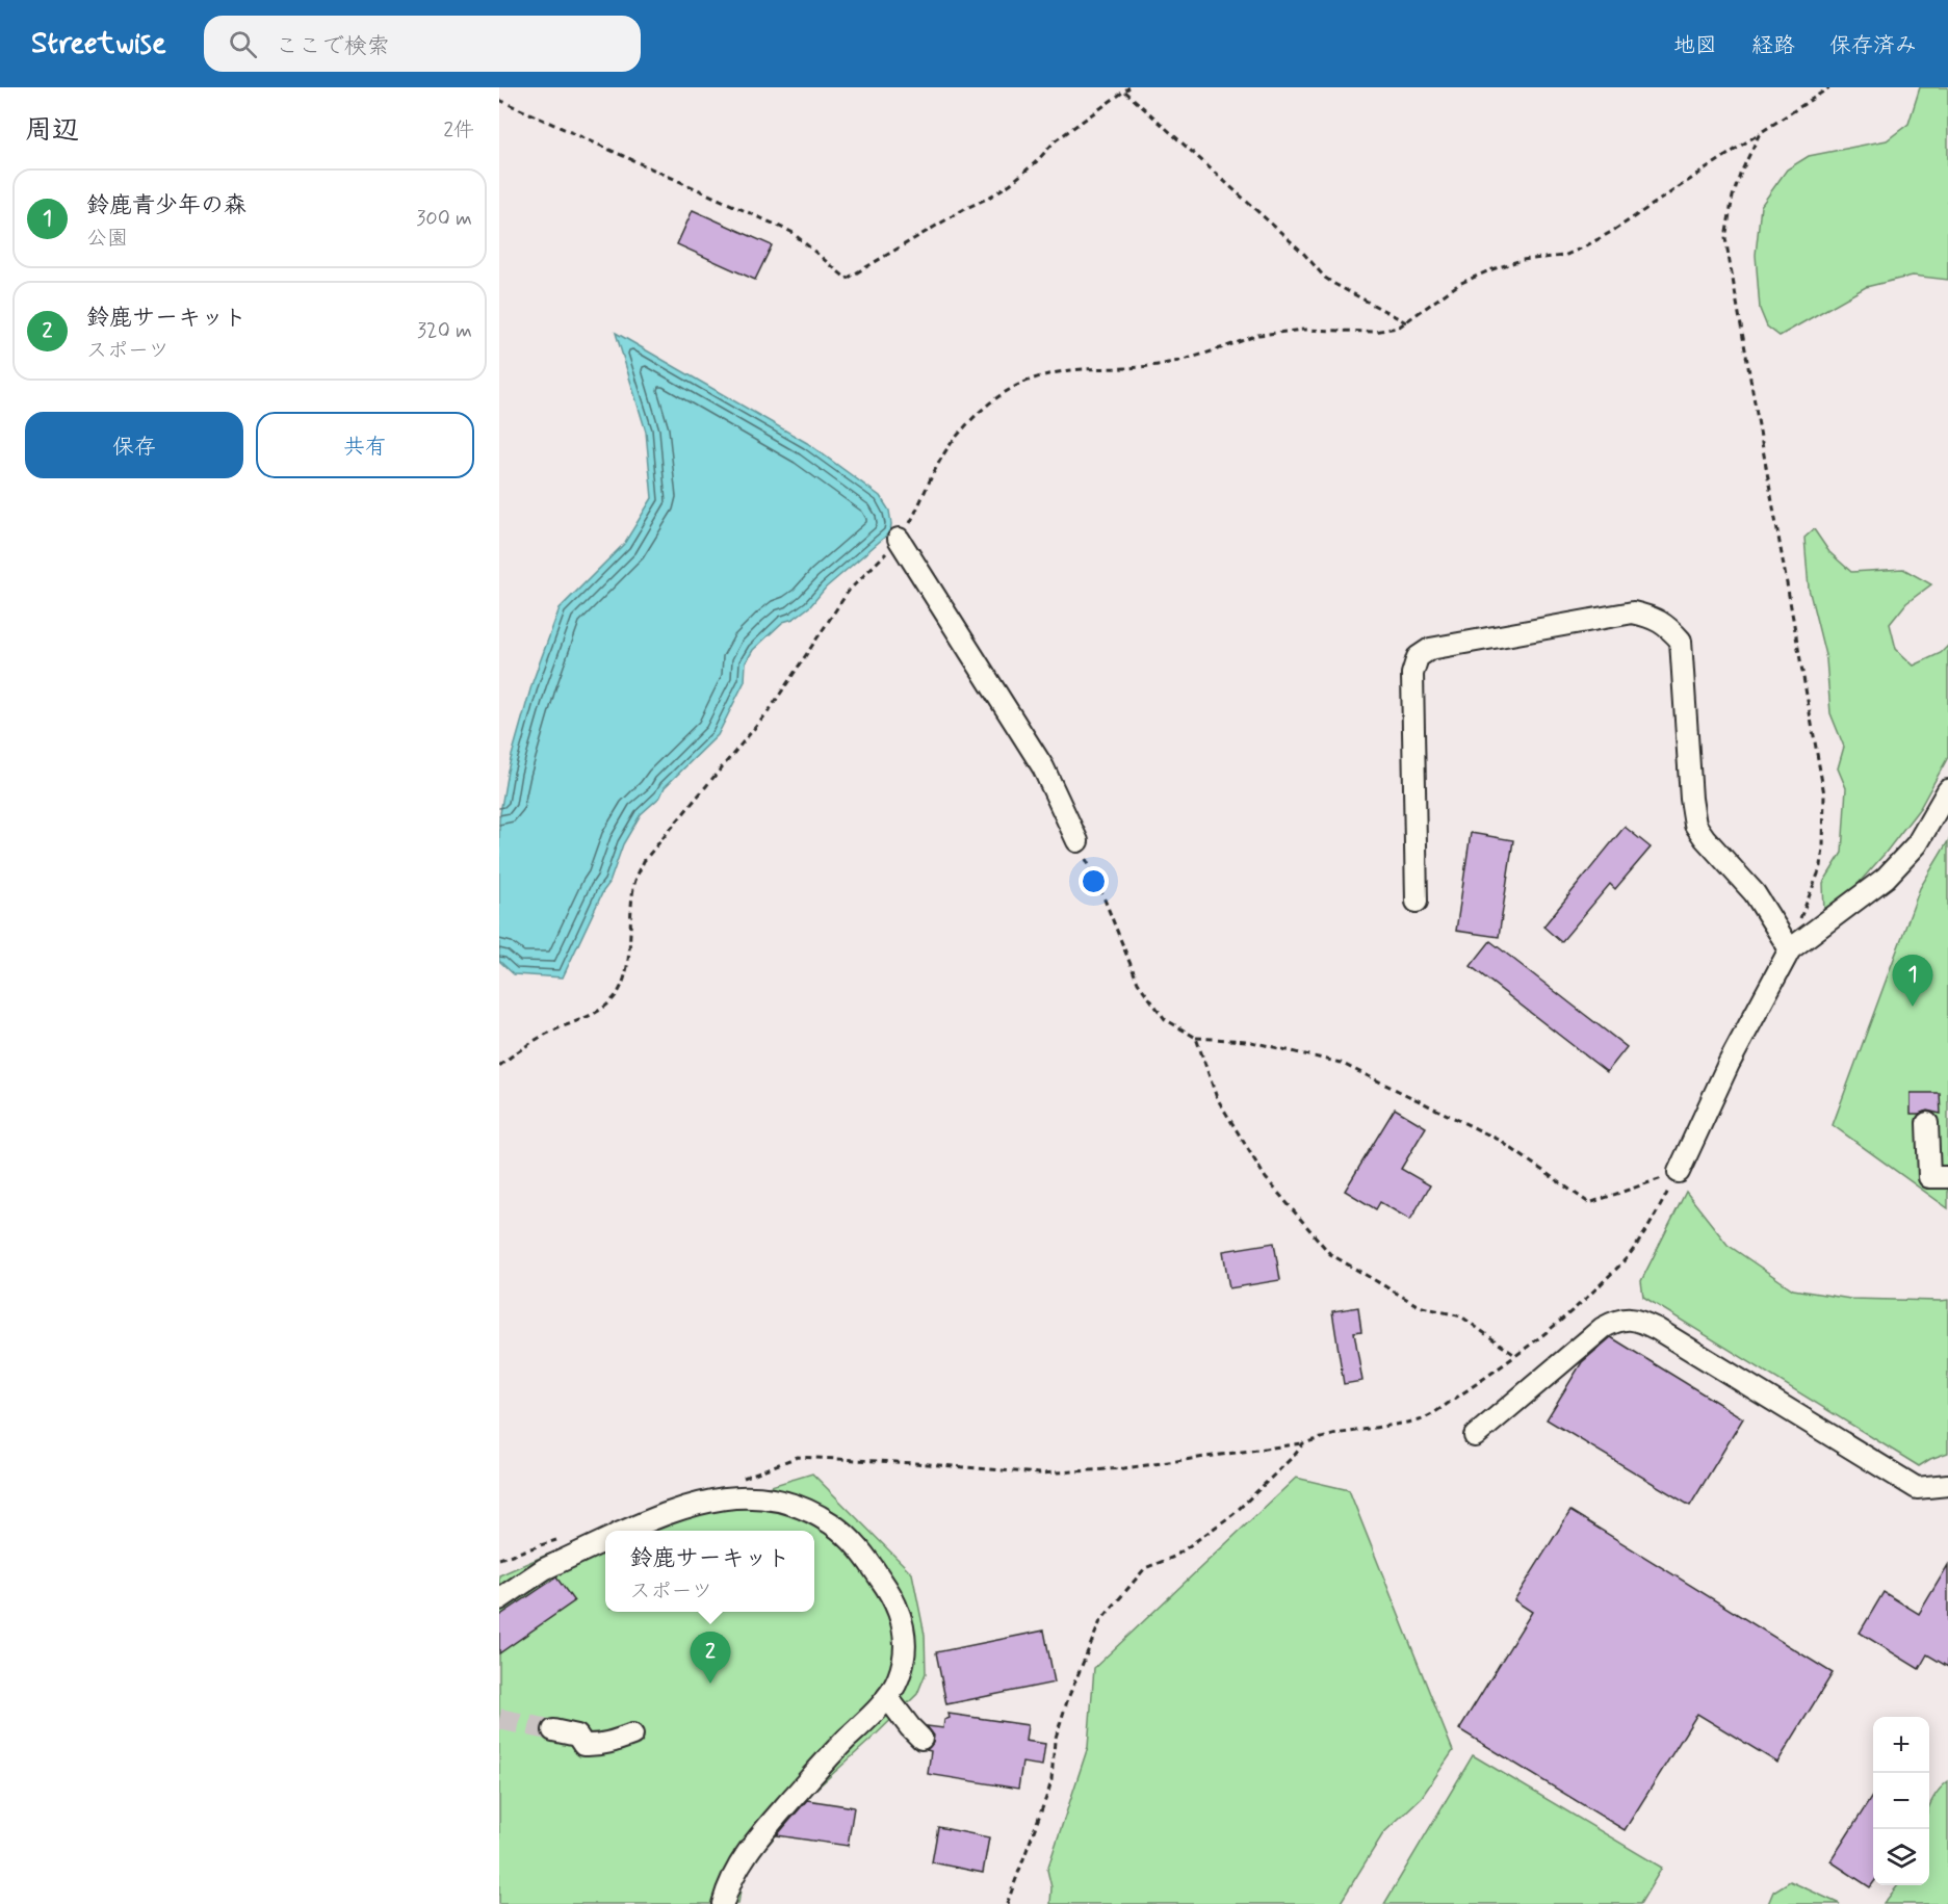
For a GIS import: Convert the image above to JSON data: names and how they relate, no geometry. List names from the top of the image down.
{
  "page": {
    "header": "Streetwise",
    "search": "ここで検索",
    "nav": ["地図", "経路", "保存済み"],
    "heading": ["周辺", "2件"],
    "list": [
      {
        "mark": "1",
        "name": "鈴鹿青少年の森",
        "note": "公園",
        "value": "300 m"
      },
      {
        "mark": "2",
        "name": "鈴鹿サーキット",
        "note": "スポーツ",
        "value": "320 m"
      }
    ],
    "buttons": ["保存", "共有"],
    "pins": ["1", "2"],
    "popup": ["鈴鹿サーキット", "スポーツ"],
    "map_buttons": ["+", "−"]
  }
}
